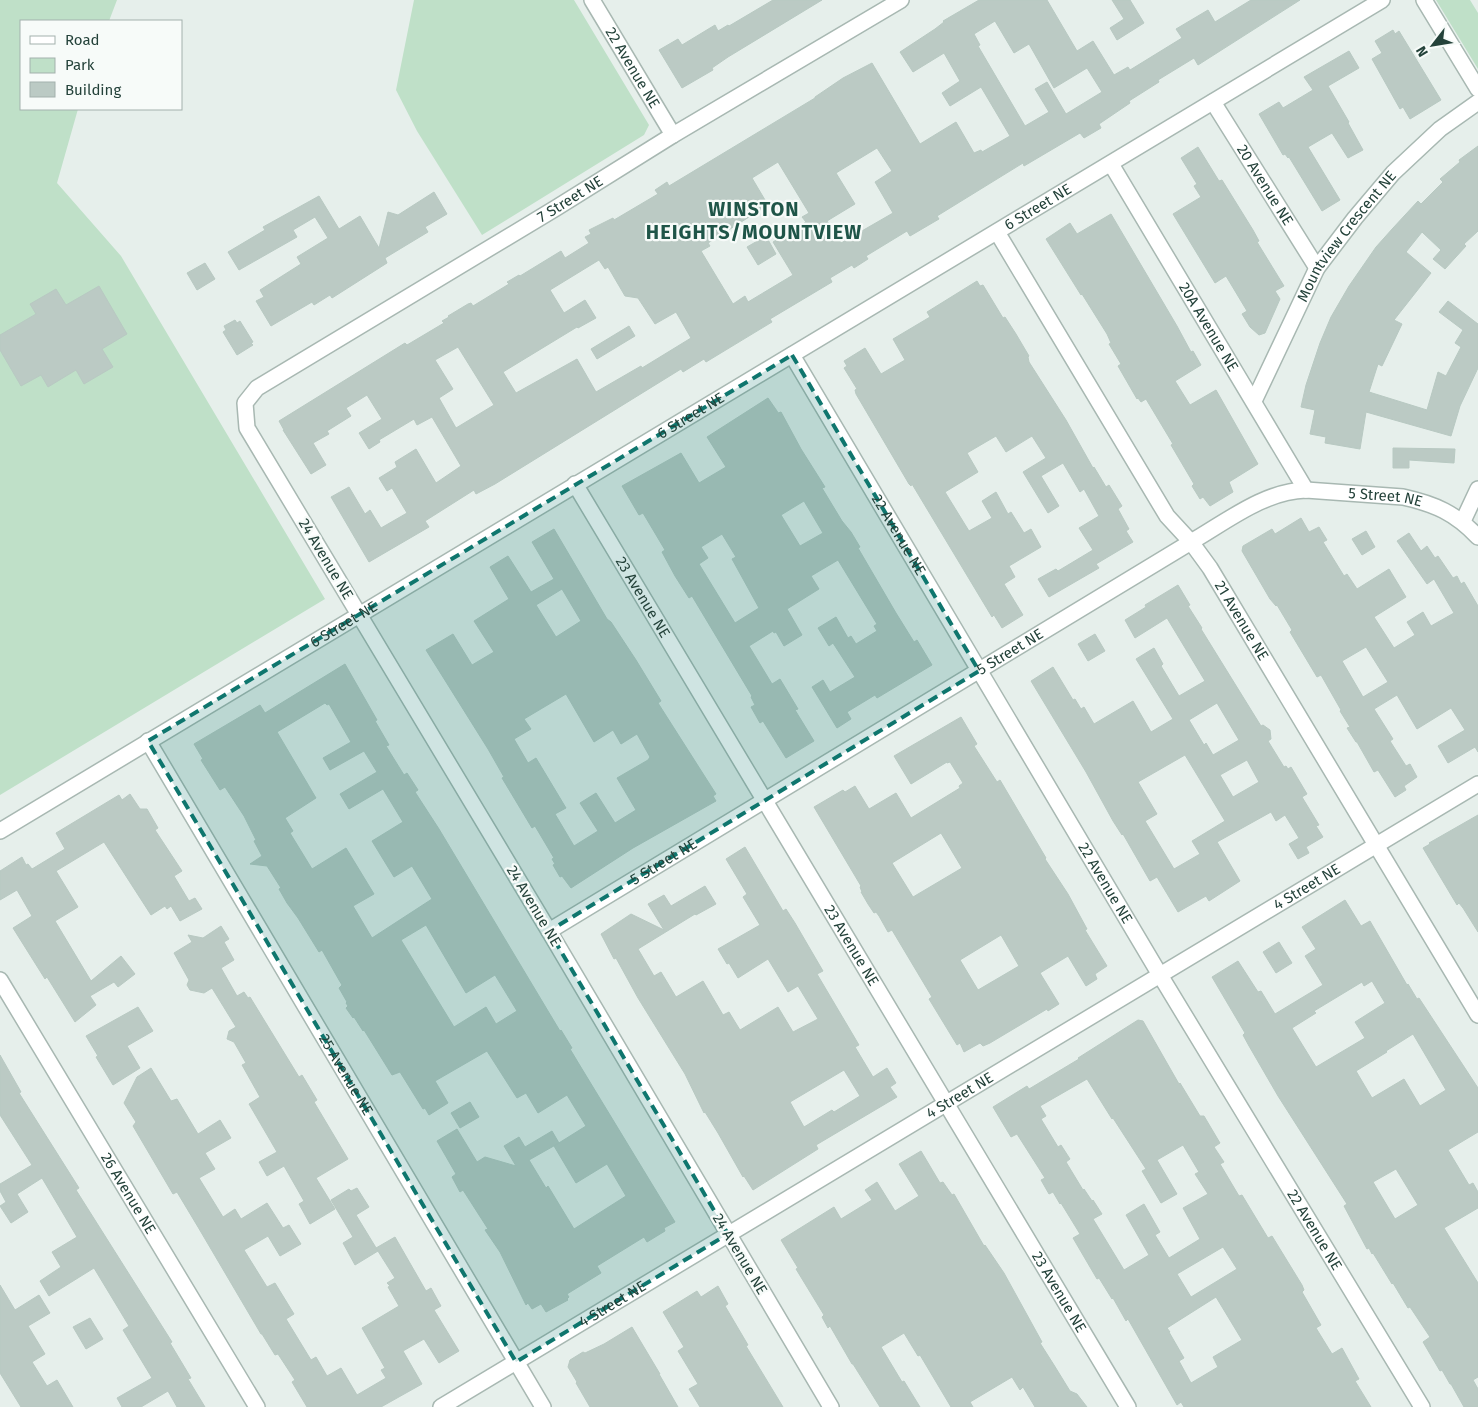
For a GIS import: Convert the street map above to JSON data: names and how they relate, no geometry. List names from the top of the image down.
{
  "streets": {
    "street": [
      "22 Avenue NE",
      "20 Avenue NE",
      "7 Street NE",
      "6 Street NE",
      "Mountview Crescent NE",
      "20A Avenue NE",
      "5 Street NE",
      "24 Avenue NE",
      "23 Avenue NE",
      "21 Avenue NE",
      "4 Street NE",
      "25 Avenue NE",
      "26 Avenue NE"
    ]
  },
  "crossings": [
    ["22 Avenue NE", "7 Street NE"],
    ["22 Avenue NE", "6 Street NE"],
    ["22 Avenue NE", "5 Street NE"],
    ["22 Avenue NE", "4 Street NE"],
    ["20 Avenue NE", "6 Street NE"],
    ["20 Avenue NE", "Mountview Crescent NE"],
    ["7 Street NE", "24 Avenue NE"],
    ["6 Street NE", "20A Avenue NE"],
    ["6 Street NE", "24 Avenue NE"],
    ["6 Street NE", "23 Avenue NE"],
    ["6 Street NE", "21 Avenue NE"],
    ["6 Street NE", "25 Avenue NE"],
    ["Mountview Crescent NE", "20A Avenue NE"],
    ["20A Avenue NE", "5 Street NE"],
    ["5 Street NE", "24 Avenue NE"],
    ["5 Street NE", "23 Avenue NE"],
    ["5 Street NE", "21 Avenue NE"],
    ["24 Avenue NE", "4 Street NE"],
    ["23 Avenue NE", "4 Street NE"],
    ["21 Avenue NE", "4 Street NE"],
    ["4 Street NE", "25 Avenue NE"]
  ],
  "districts": ["WINSTON HEIGHTS/MOUNTVIEW"],
  "legend": ["Road", "Park", "Building"],
  "north": "bottom left"
}
